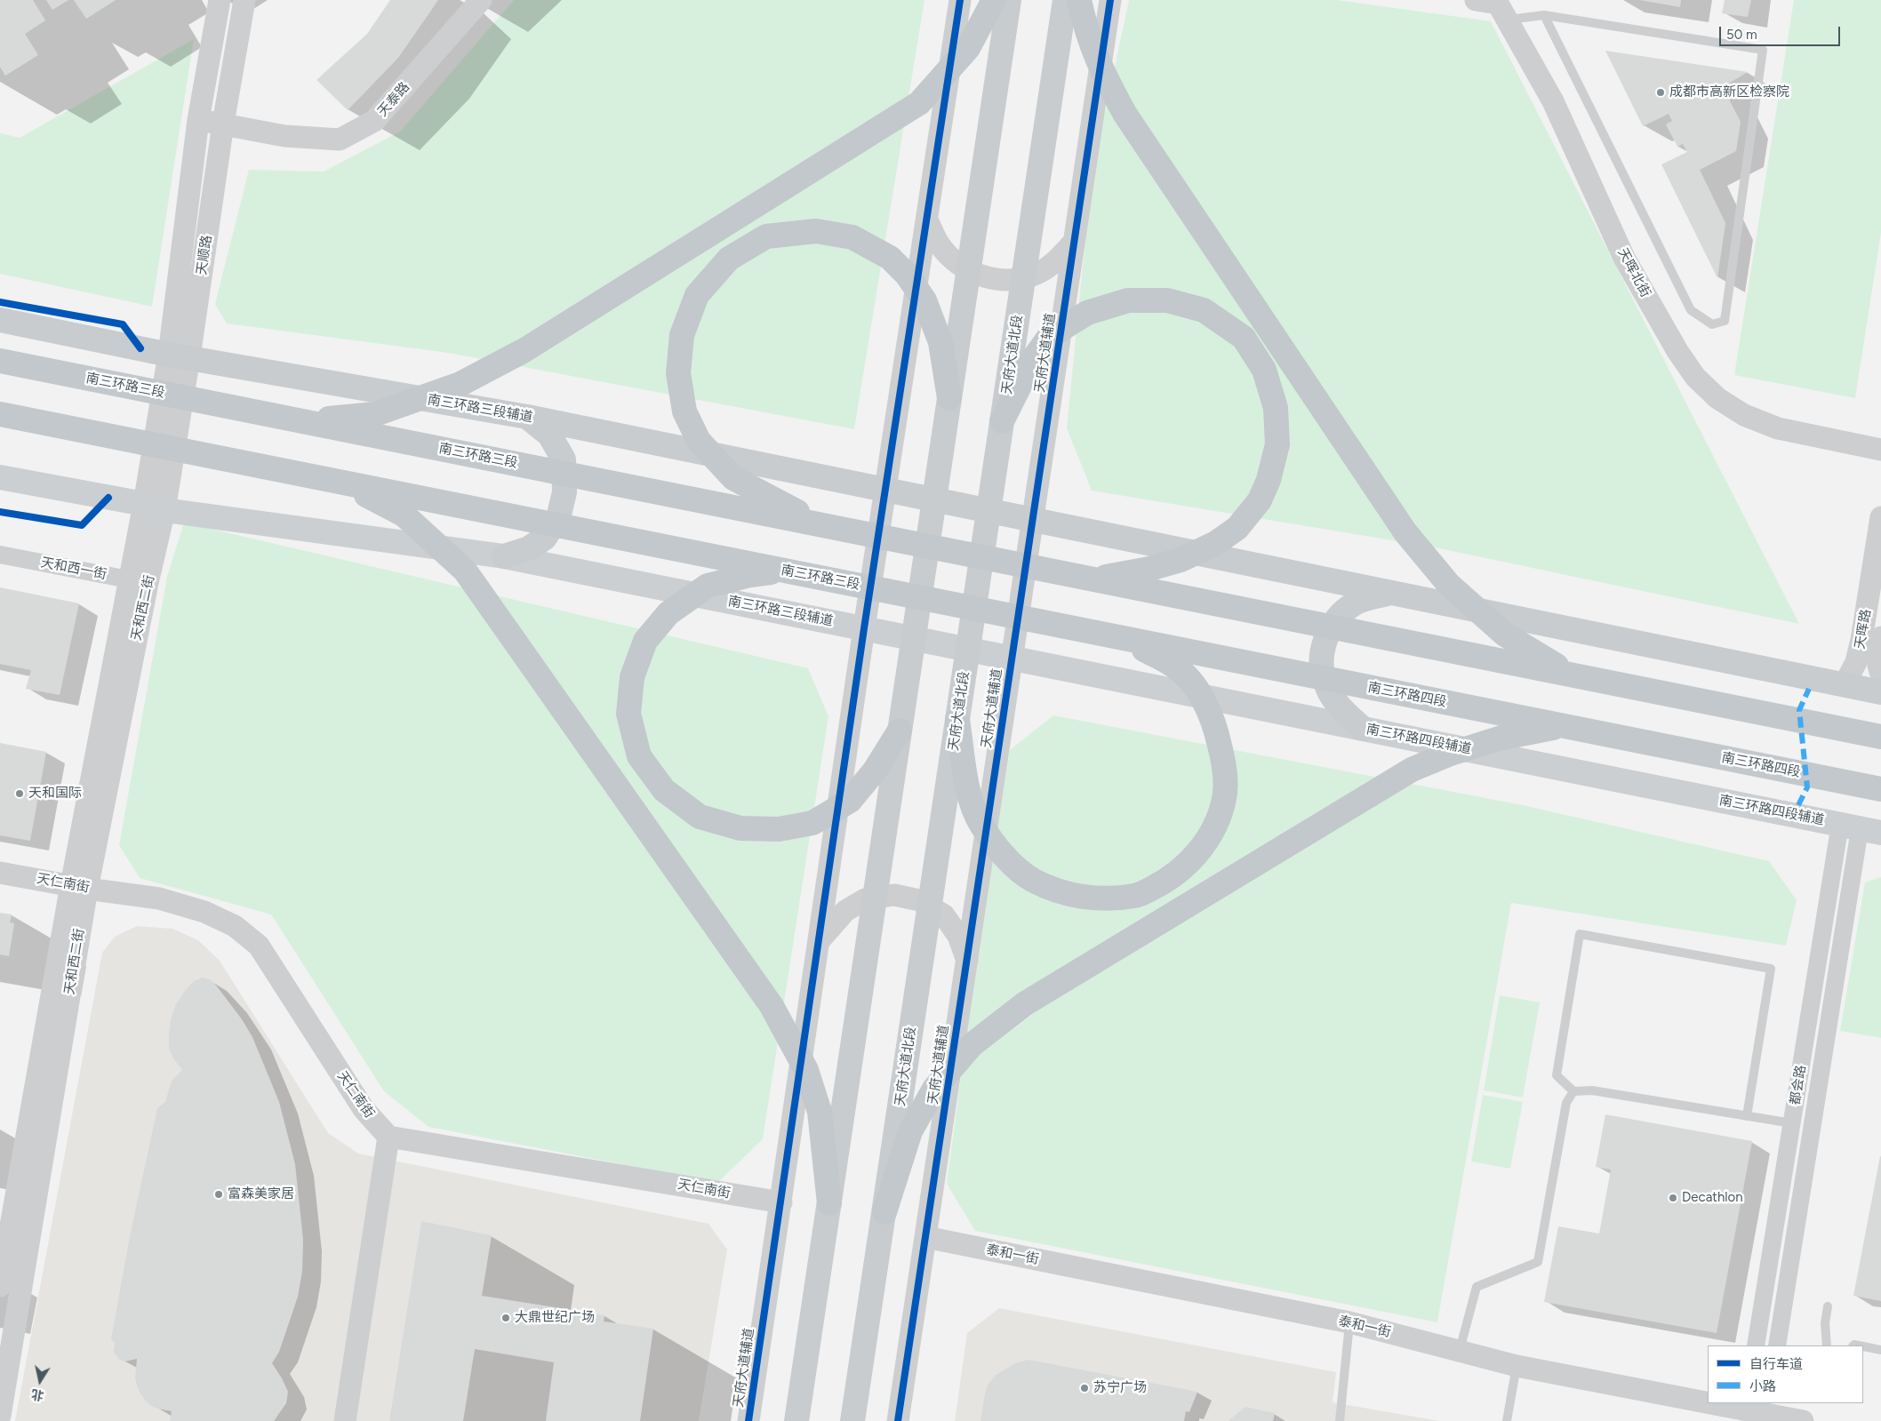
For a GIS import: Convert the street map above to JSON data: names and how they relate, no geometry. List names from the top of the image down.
{
  "streets": {
    "highway": ["南三环路三段", "南三环路四段"],
    "main road": ["天府大道北段", "南三环路三段辅道", "南三环路四段辅道"],
    "street": [
      "天泰路",
      "天顺路",
      "天晖北街",
      "天府大道辅道",
      "天和西一街",
      "天和西二街",
      "天晖路",
      "天仁南街",
      "都会路",
      "泰和一街"
    ]
  },
  "crossings": [
    ["天泰路", "天顺路"],
    ["天顺路", "南三环路三段辅道"],
    ["天顺路", "天和西二街"],
    ["天府大道辅道", "南三环路三段辅道"],
    ["天府大道辅道", "南三环路四段辅道"],
    ["天府大道辅道", "天仁南街"],
    ["天府大道辅道", "泰和一街"],
    ["南三环路三段", "南三环路四段"],
    ["南三环路三段辅道", "天和西二街"],
    ["南三环路三段辅道", "天晖路"],
    ["南三环路三段辅道", "南三环路四段辅道"],
    ["天和西一街", "天和西二街"],
    ["天和西二街", "天仁南街"],
    ["南三环路四段辅道", "都会路"]
  ],
  "places": [
    "成都市高新区检察院",
    "天和国际",
    "富森美家居",
    "Decathlon",
    "大鼎世纪广场",
    "苏宁广场"
  ],
  "legend": ["自行车道", "小路"],
  "scale_bar": "50 m",
  "north": "bottom"
}
